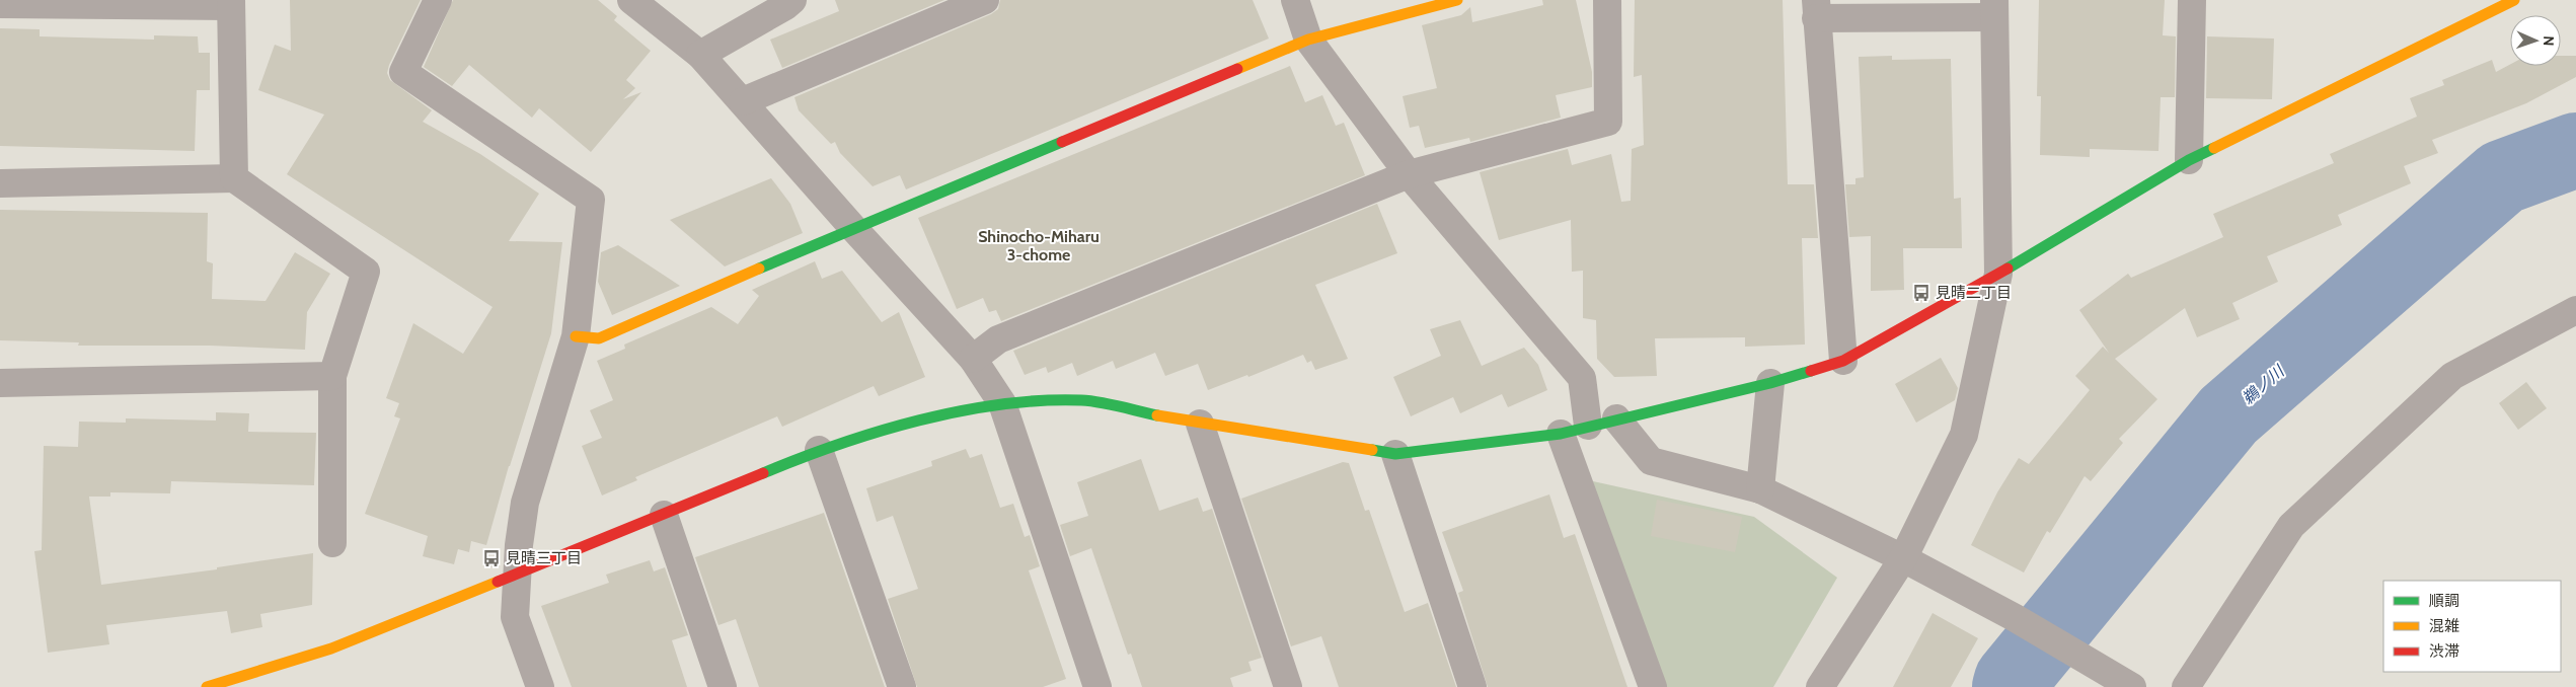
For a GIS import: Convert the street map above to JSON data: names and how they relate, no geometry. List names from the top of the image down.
{
  "districts": ["Shinocho-Miharu 3-chome"],
  "water": ["鵜ノ川"],
  "places": {
    "bus stop": ["見晴二丁目", "見晴三丁目"]
  },
  "legend": ["順調", "混雑", "渋滞"],
  "north": "right"
}
